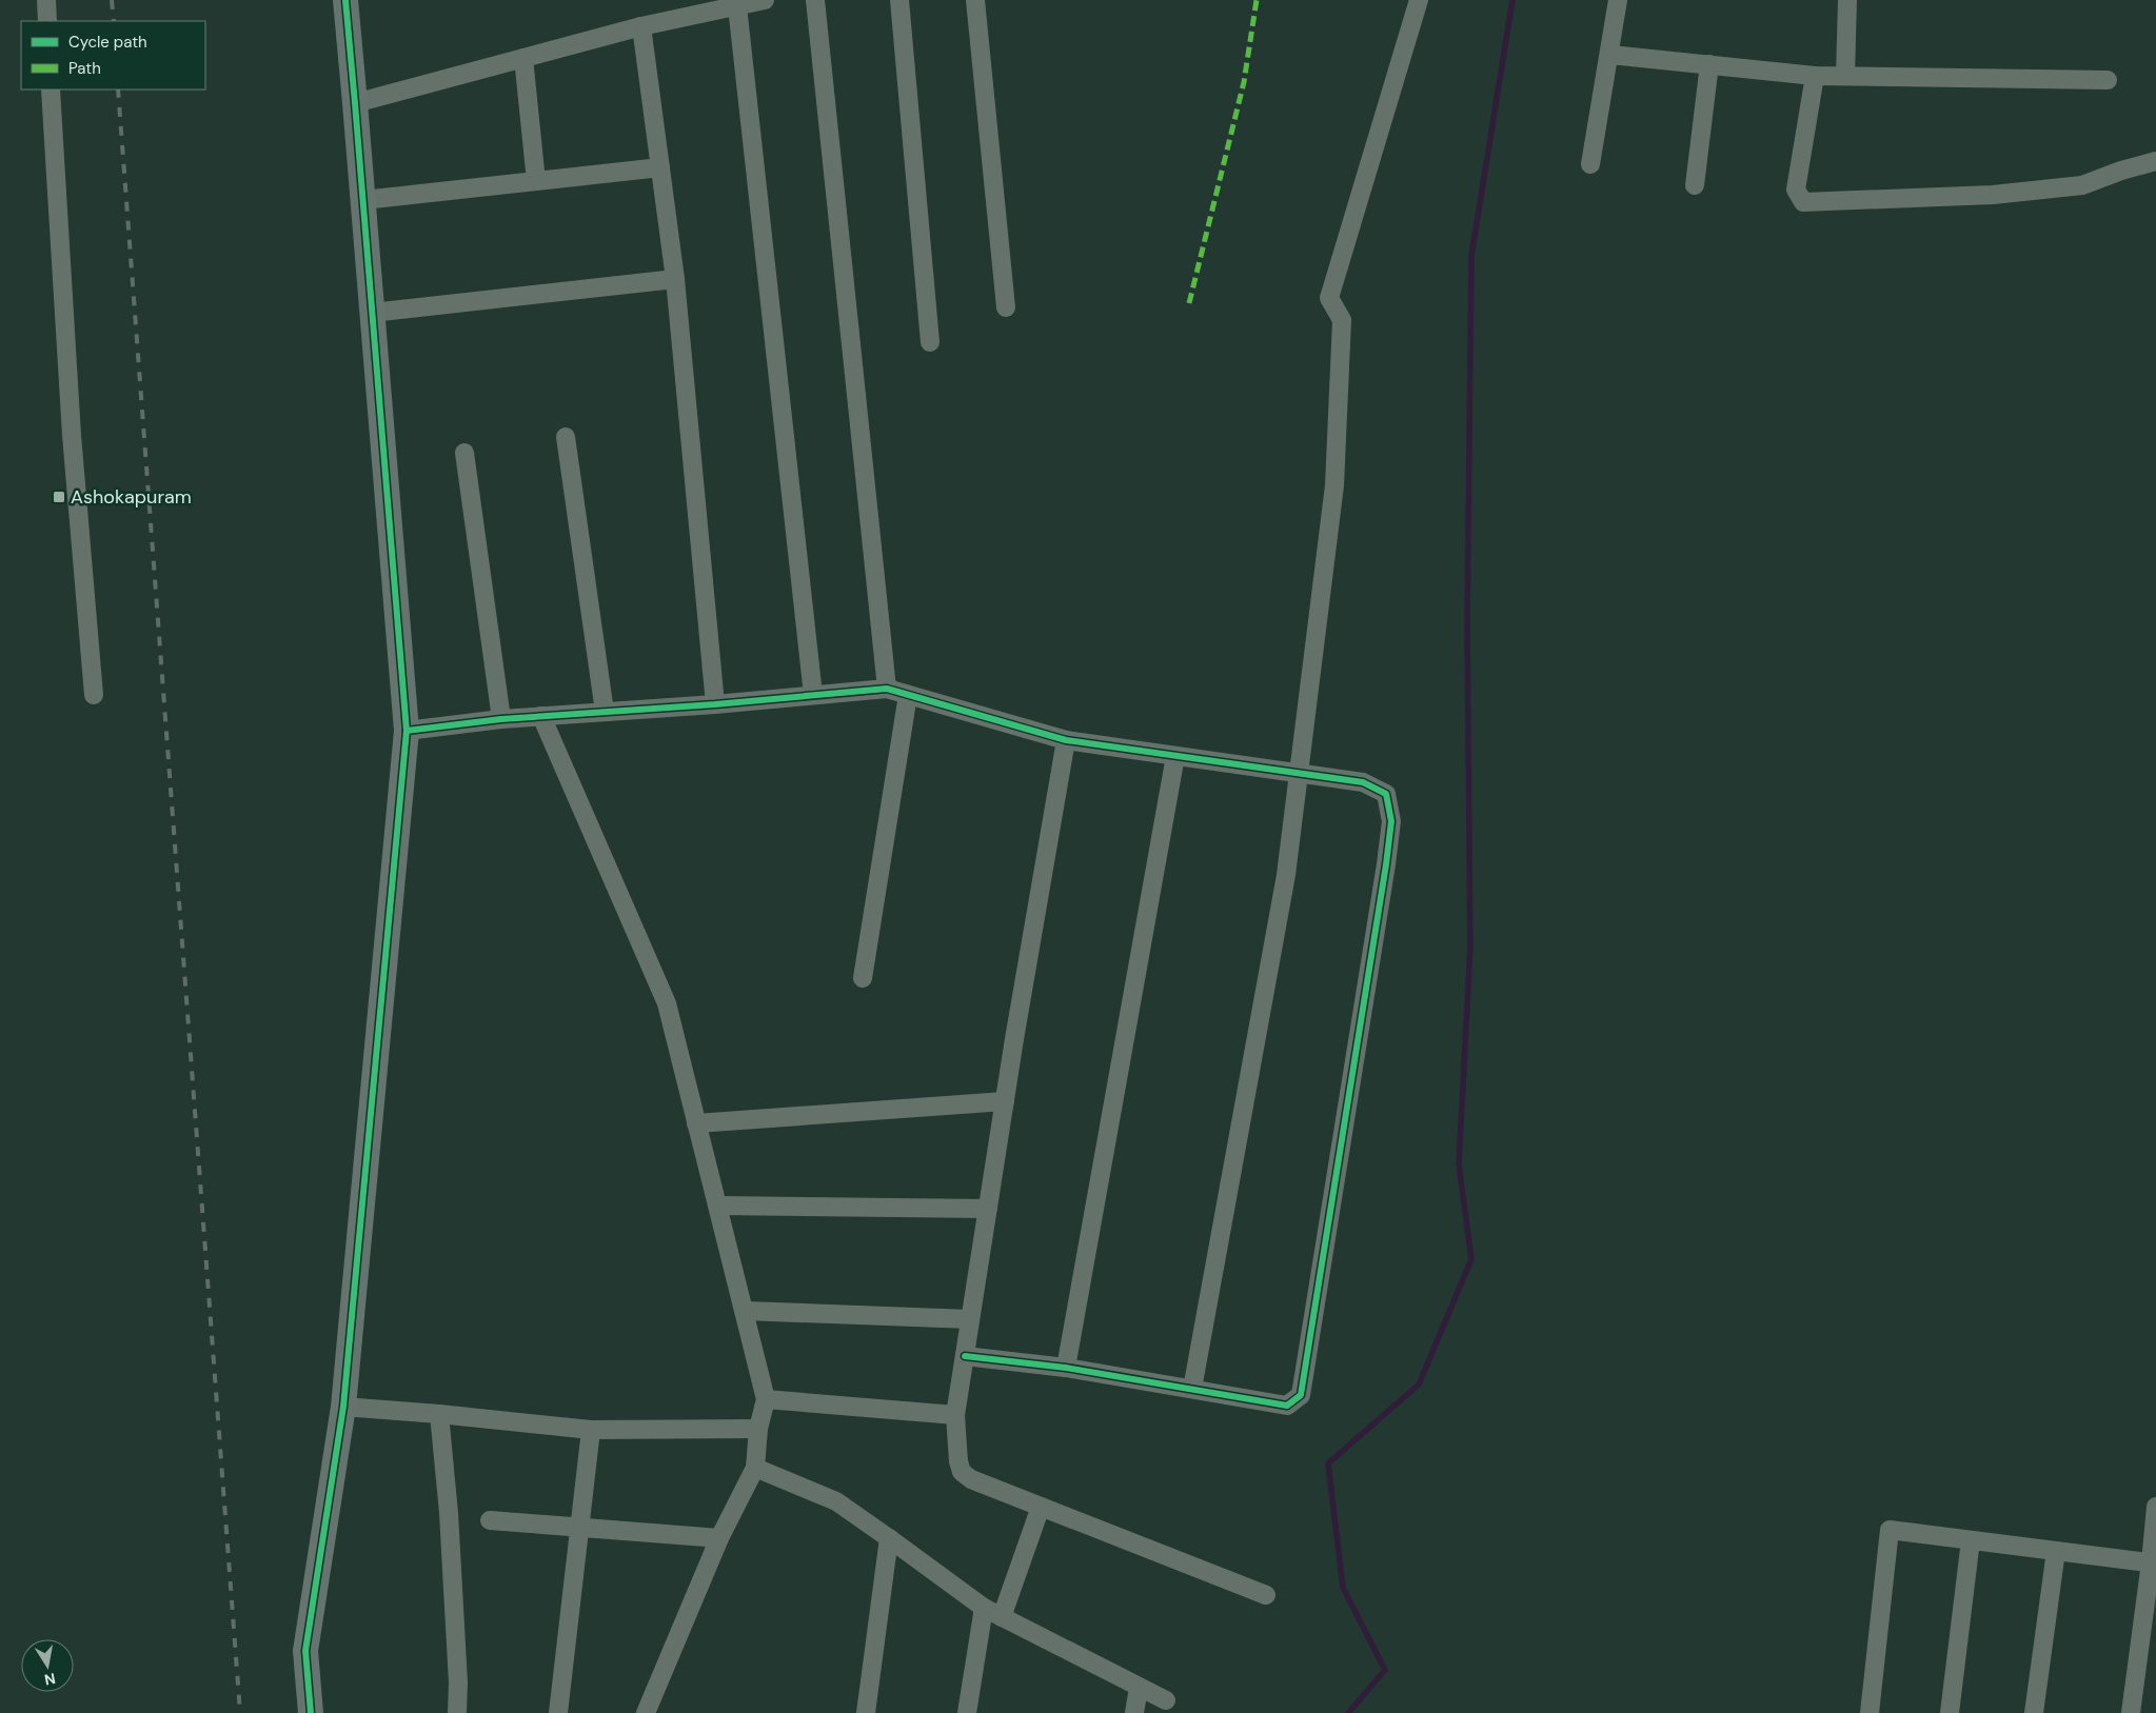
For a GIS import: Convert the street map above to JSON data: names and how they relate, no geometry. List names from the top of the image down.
{
  "places": {
    "transit": ["Ashokapuram"]
  },
  "legend": ["Cycle path", "Path"],
  "north": "bottom"
}
